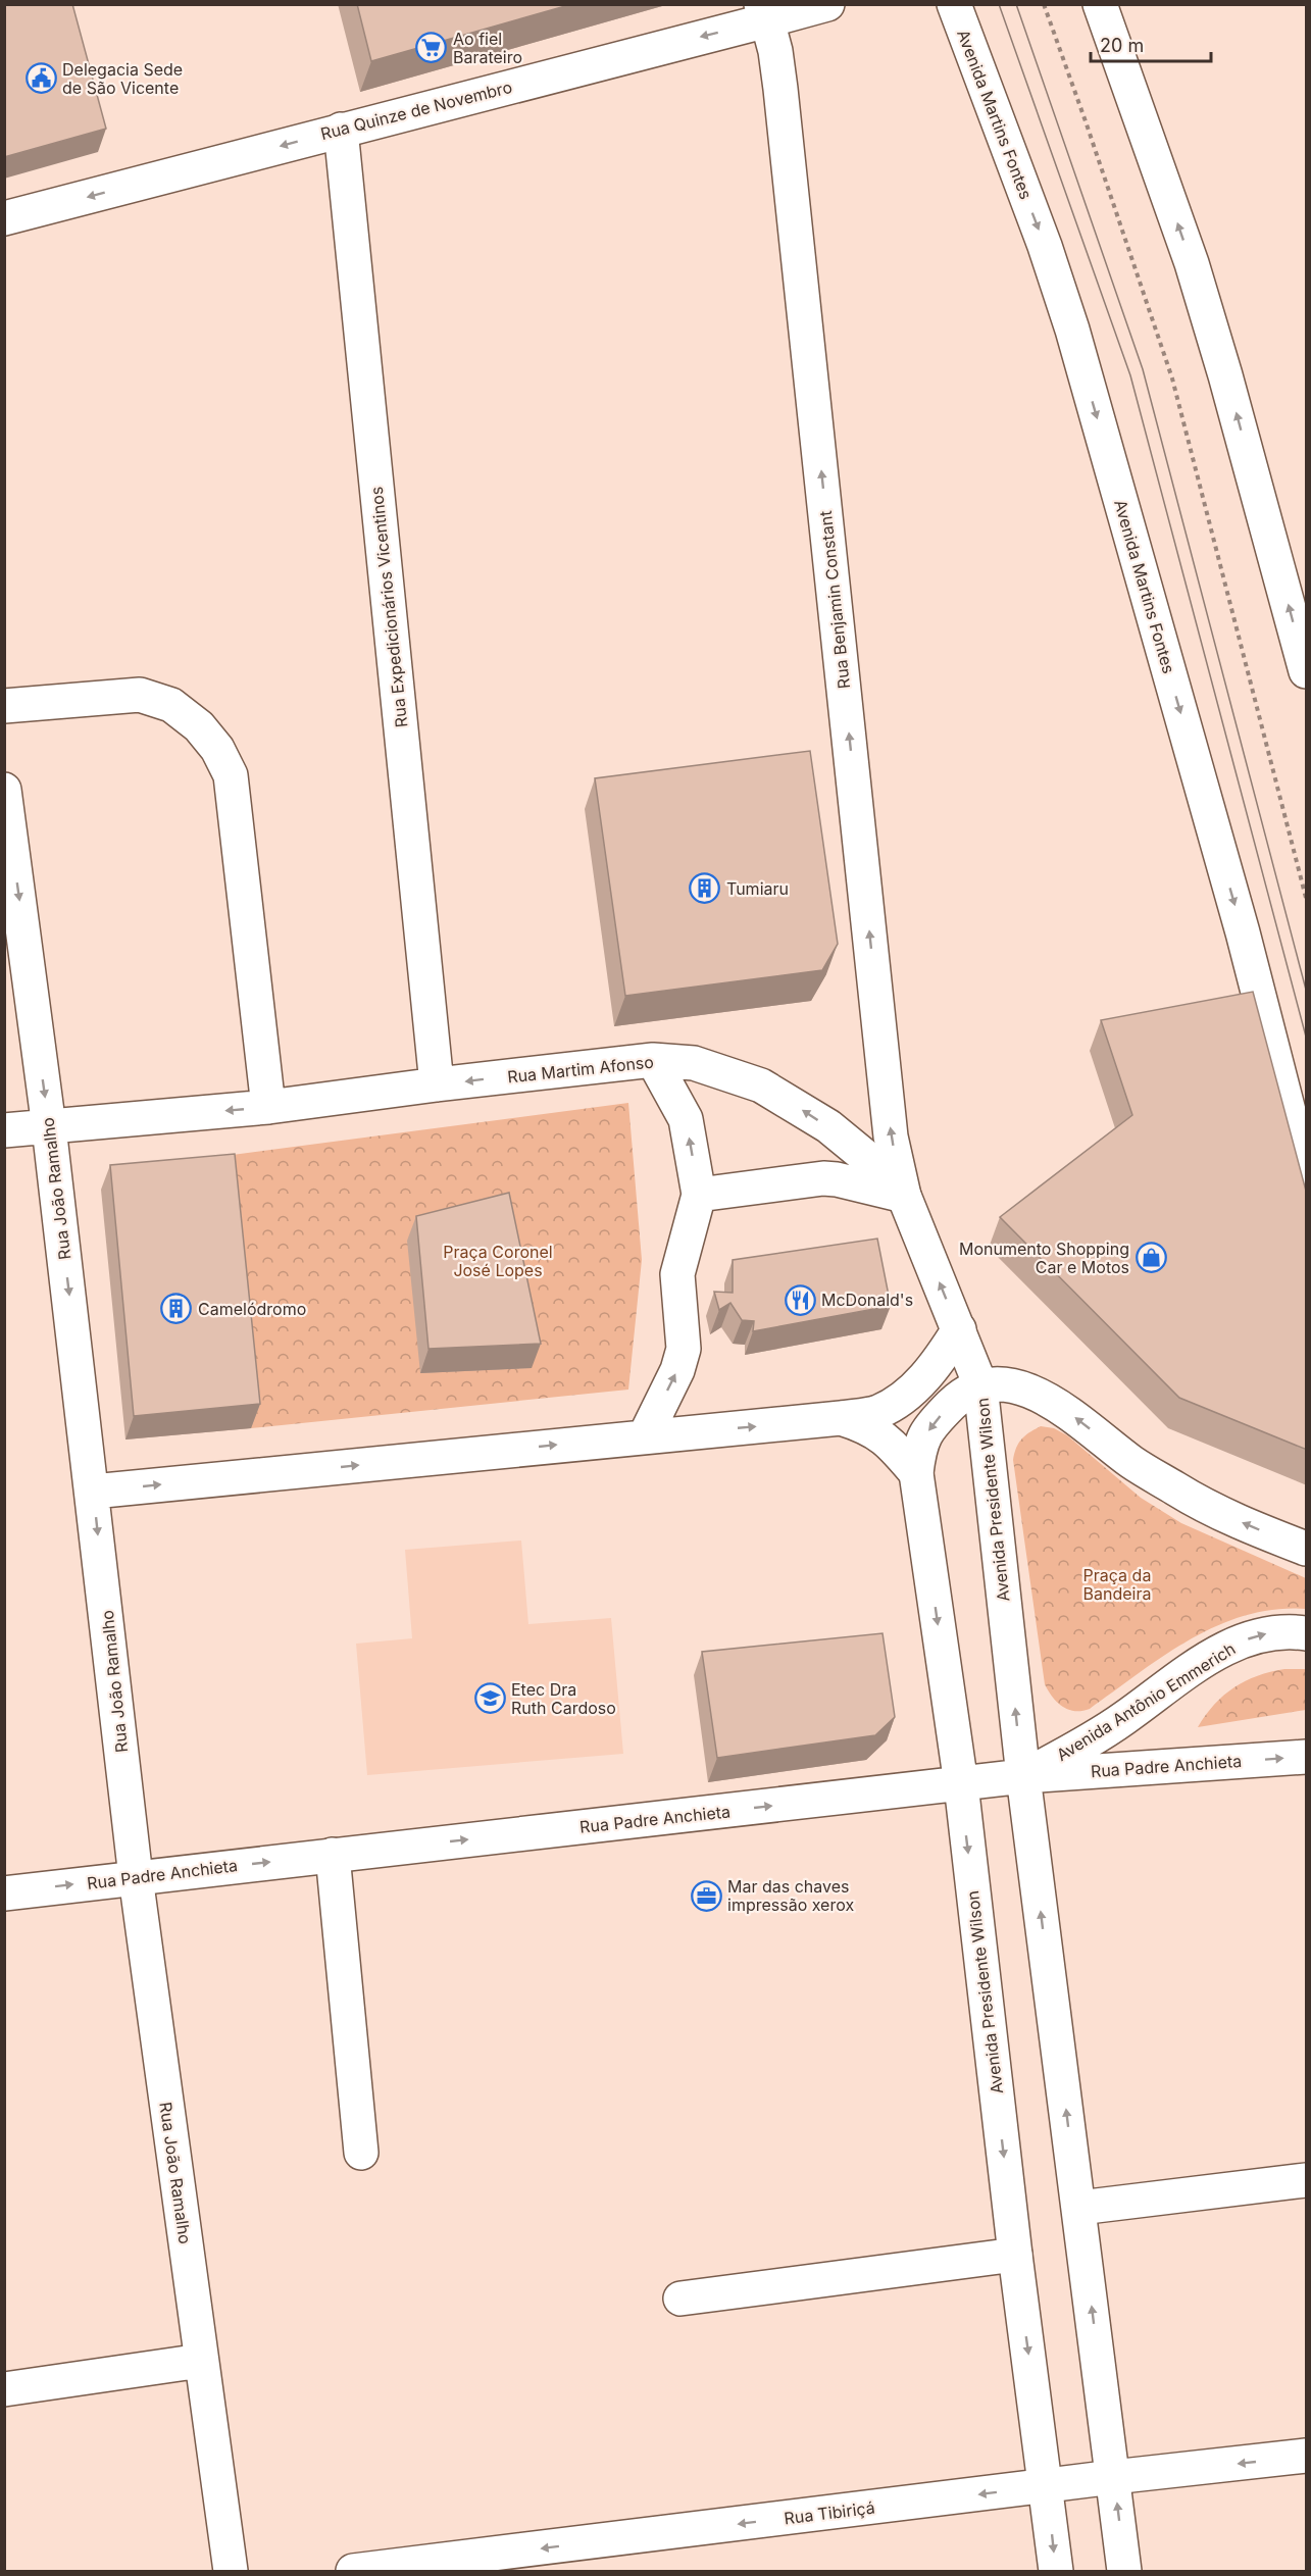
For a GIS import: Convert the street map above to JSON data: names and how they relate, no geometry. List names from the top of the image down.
{
  "streets": {
    "main road": [
      "Rua Quinze de Novembro",
      "Avenida Martins Fontes",
      "Rua Benjamin Constant",
      "Rua Expedicionários Vicentinos",
      "Rua Martim Afonso",
      "Rua João Ramalho",
      "Avenida Presidente Wilson",
      "Avenida Antônio Emmerich",
      "Rua Padre Anchieta",
      "Rua Tibiriçá"
    ]
  },
  "crossings": [
    ["Rua Quinze de Novembro", "Rua Benjamin Constant"],
    ["Rua Quinze de Novembro", "Rua Expedicionários Vicentinos"],
    ["Rua Benjamin Constant", "Rua Martim Afonso"],
    ["Rua Expedicionários Vicentinos", "Rua Martim Afonso"],
    ["Rua Martim Afonso", "Rua João Ramalho"],
    ["Rua Martim Afonso", "Avenida Presidente Wilson"],
    ["Rua João Ramalho", "Rua Padre Anchieta"],
    ["Avenida Presidente Wilson", "Avenida Antônio Emmerich"],
    ["Avenida Presidente Wilson", "Rua Padre Anchieta"],
    ["Avenida Presidente Wilson", "Rua Tibiriçá"],
    ["Avenida Antônio Emmerich", "Rua Padre Anchieta"]
  ],
  "one_way": [
    "Rua Quinze de Novembro",
    "Rua Benjamin Constant",
    "Rua Martim Afonso",
    "Rua João Ramalho",
    "Avenida Antônio Emmerich",
    "Rua Padre Anchieta"
  ],
  "parks": ["Praça Coronel José Lopes", "Praça da Bandeira"],
  "places": {
    "supermarket": ["Ao fiel Barateiro"],
    "public building": ["Delegacia Sede de São Vicente"],
    "building": ["Tumiaru", "Camelódromo"],
    "shop": ["Monumento Shopping Car e Motos"],
    "restaurant": ["McDonald's"],
    "school or university": ["Etec Dra Ruth Cardoso"],
    "office": ["Mar das chaves impressão xerox"]
  },
  "scale_bar": "20 m"
}
